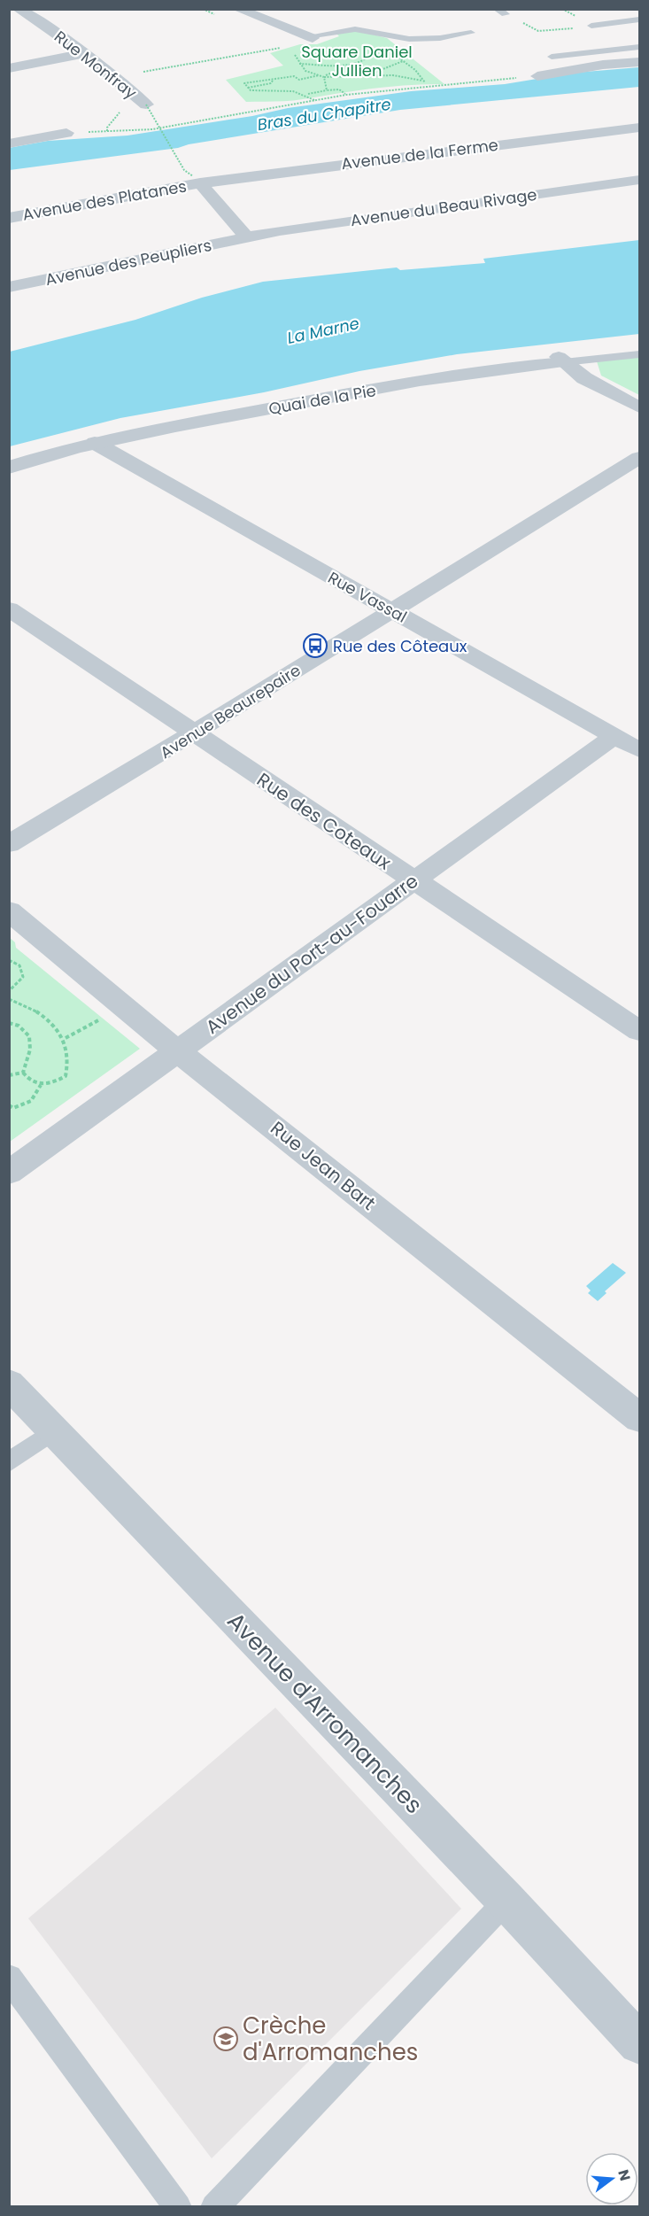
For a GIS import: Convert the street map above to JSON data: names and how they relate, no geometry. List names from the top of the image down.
{
  "streets": {
    "street": [
      "Rue Monfray",
      "Avenue de la Ferme",
      "Avenue des Platanes",
      "Avenue du Beau Rivage",
      "Avenue des Peupliers",
      "Quai de la Pie",
      "Rue Vassal",
      "Avenue Beaurepaire",
      "Rue des Coteaux",
      "Avenue du Port-au-Fouarre",
      "Rue Jean Bart",
      "Avenue d'Arromanches"
    ]
  },
  "crossings": [
    ["Avenue de la Ferme", "Avenue des Platanes"],
    ["Avenue du Beau Rivage", "Avenue des Peupliers"],
    ["Quai de la Pie", "Rue Vassal"],
    ["Rue Vassal", "Avenue Beaurepaire"],
    ["Rue Vassal", "Avenue du Port-au-Fouarre"],
    ["Avenue Beaurepaire", "Rue des Coteaux"],
    ["Rue des Coteaux", "Avenue du Port-au-Fouarre"],
    ["Avenue du Port-au-Fouarre", "Rue Jean Bart"]
  ],
  "water": ["Bras du Chapitre", "La Marne"],
  "parks": ["Square Daniel Jullien"],
  "places": {
    "bus stop": ["Rue des Côteaux"],
    "school or university": ["Crèche d'Arromanches"]
  },
  "north": "right"
}
